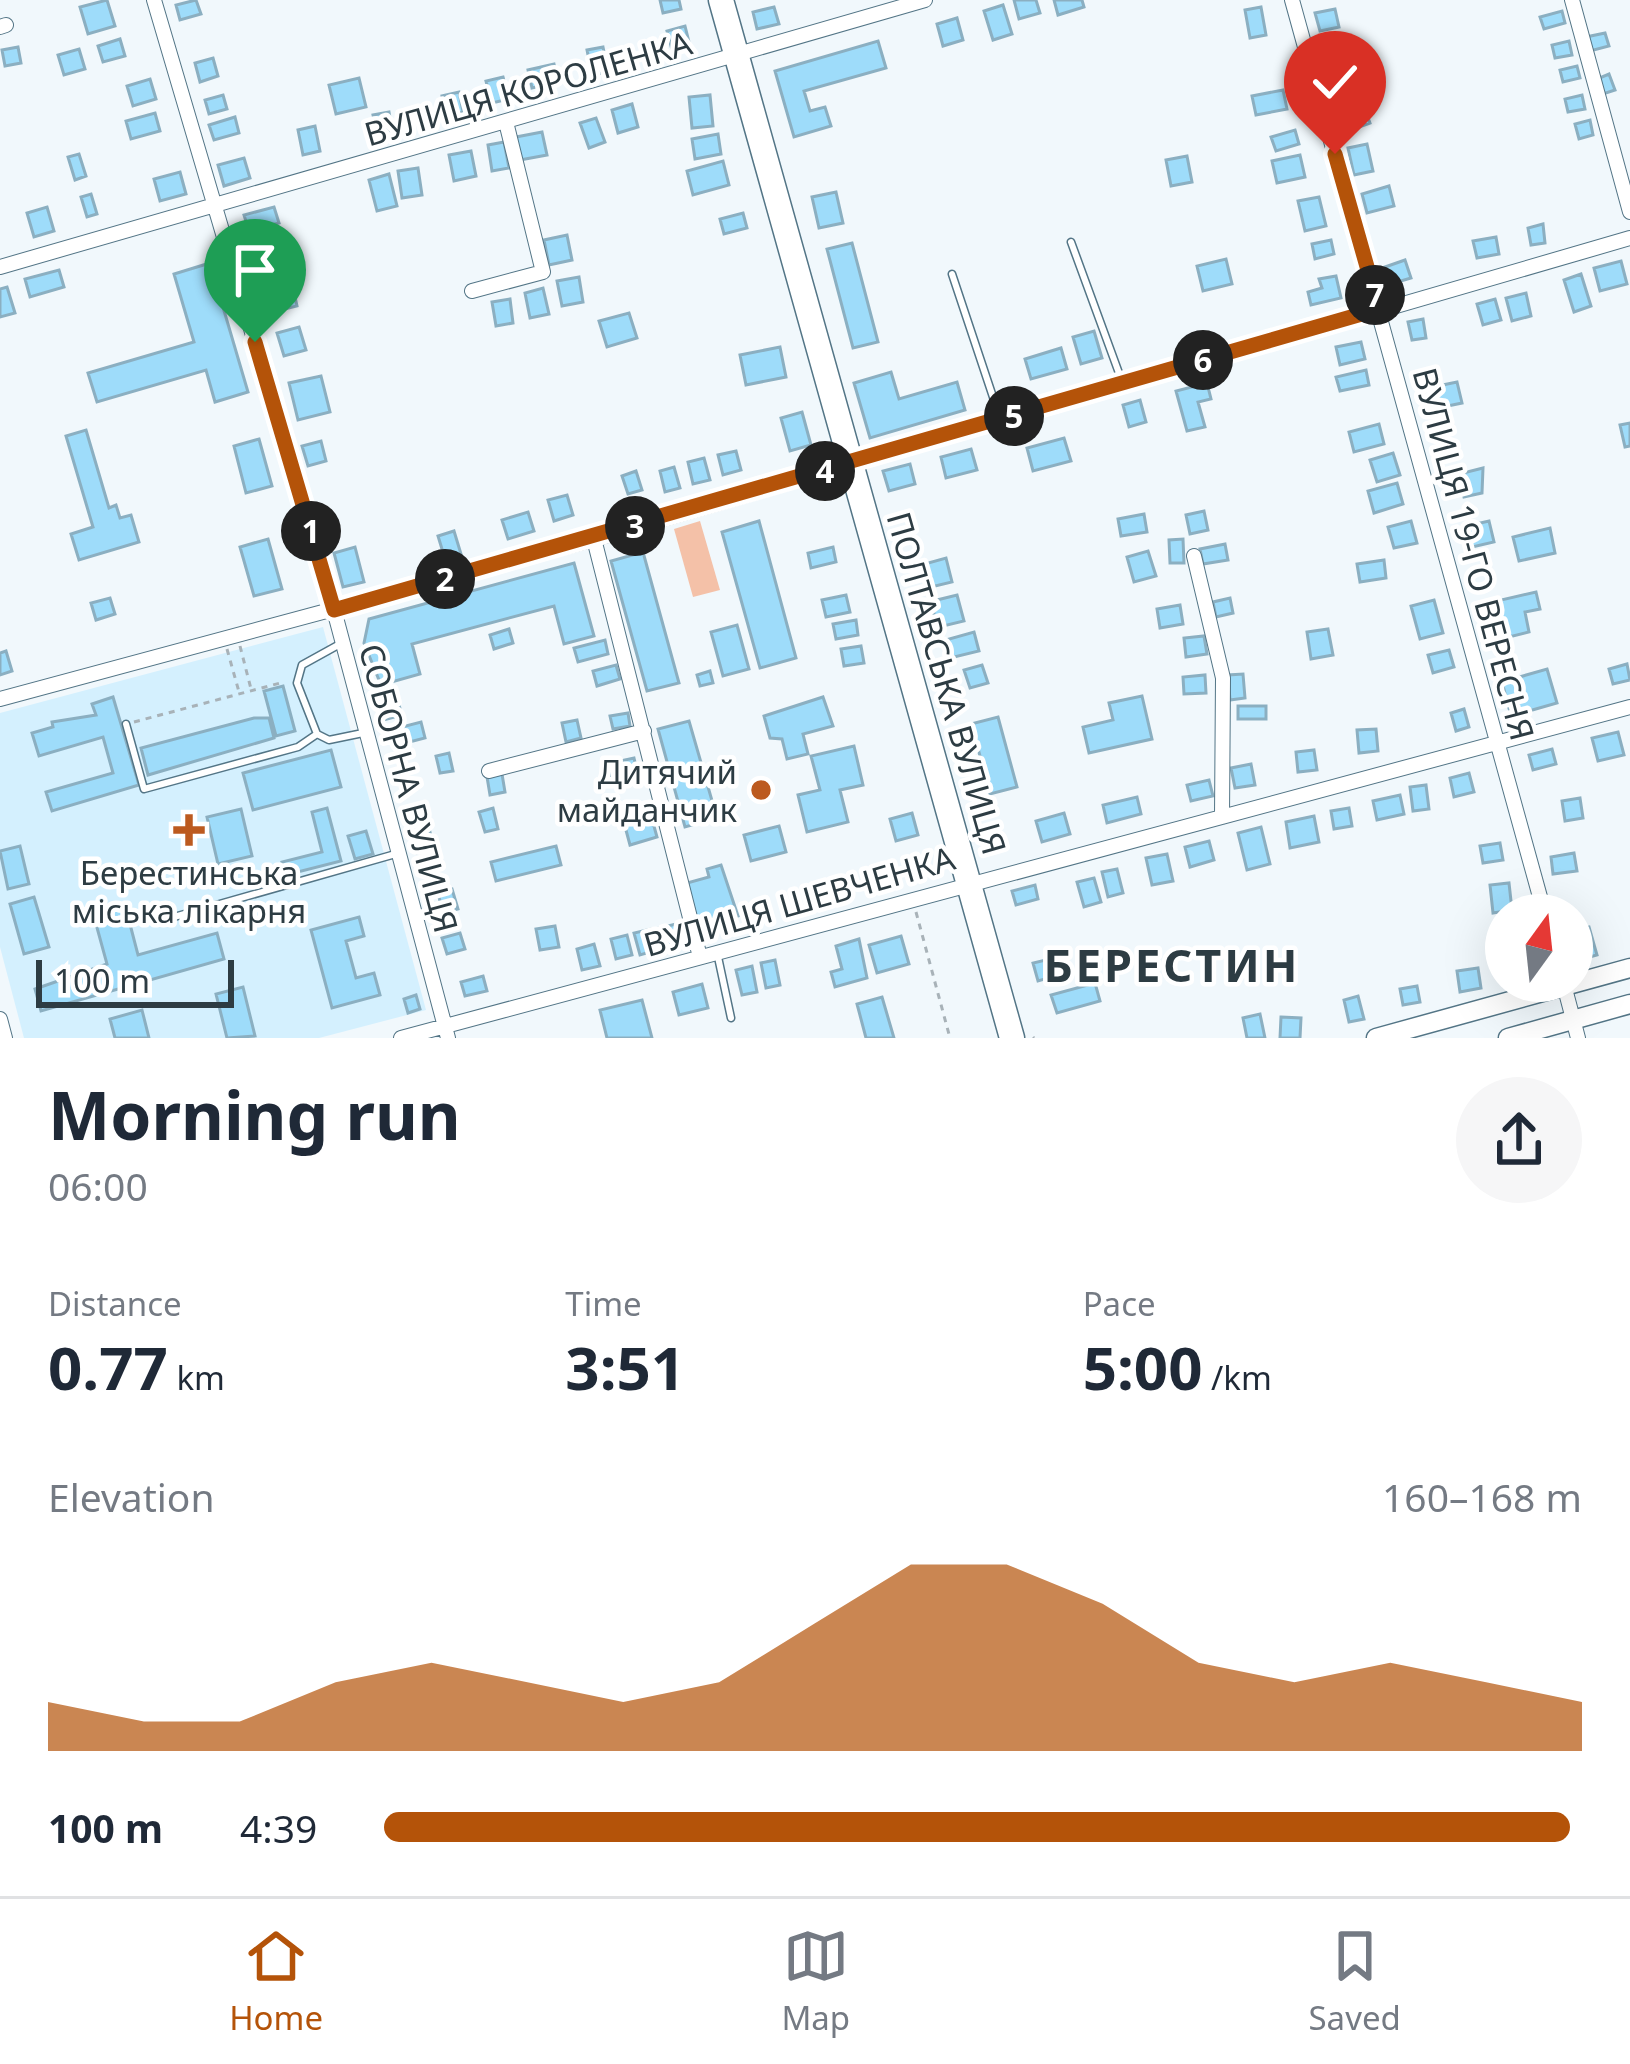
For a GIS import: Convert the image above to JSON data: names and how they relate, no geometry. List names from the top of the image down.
{
  "streets": {
    "highway": ["ПОЛТАВСЬКА ВУЛИЦЯ"],
    "street": [
      "ВУЛИЦЯ КОРОЛЕНКА",
      "ВУЛИЦЯ 19-ГО ВЕРЕСНЯ",
      "СОБОРНА ВУЛИЦЯ",
      "ВУЛИЦЯ ШЕВЧЕНКА"
    ]
  },
  "crossings": [
    ["ВУЛИЦЯ КОРОЛЕНКА", "ПОЛТАВСЬКА ВУЛИЦЯ"],
    ["ВУЛИЦЯ КОРОЛЕНКА", "СОБОРНА ВУЛИЦЯ"],
    ["ВУЛИЦЯ 19-ГО ВЕРЕСНЯ", "ВУЛИЦЯ ШЕВЧЕНКА"],
    ["ПОЛТАВСЬКА ВУЛИЦЯ", "ВУЛИЦЯ ШЕВЧЕНКА"],
    ["СОБОРНА ВУЛИЦЯ", "ВУЛИЦЯ ШЕВЧЕНКА"]
  ],
  "districts": ["БЕРЕСТИН"],
  "places": {
    "other": ["Дитячий майданчик"],
    "health": ["Берестинська міська лікарня"]
  },
  "scale_bar": "100 m",
  "north": "top",
  "page": {
    "pins": [
      "7",
      "6",
      "5",
      "4",
      "3",
      "1",
      "2"
    ],
    "scale": "100 m",
    "heading": ["Morning run", "06:00"],
    "stats": [
      ["Distance", "0.77 km"],
      ["Time", "3:51"],
      ["Pace", "5:00 /km"]
    ],
    "chart": ["Elevation", "160–168 m"],
    "list": [
      {
        "name": "100 m",
        "note": "4:39"
      }
    ],
    "tabs": ["Home", "Map", "Saved"]
  }
}
